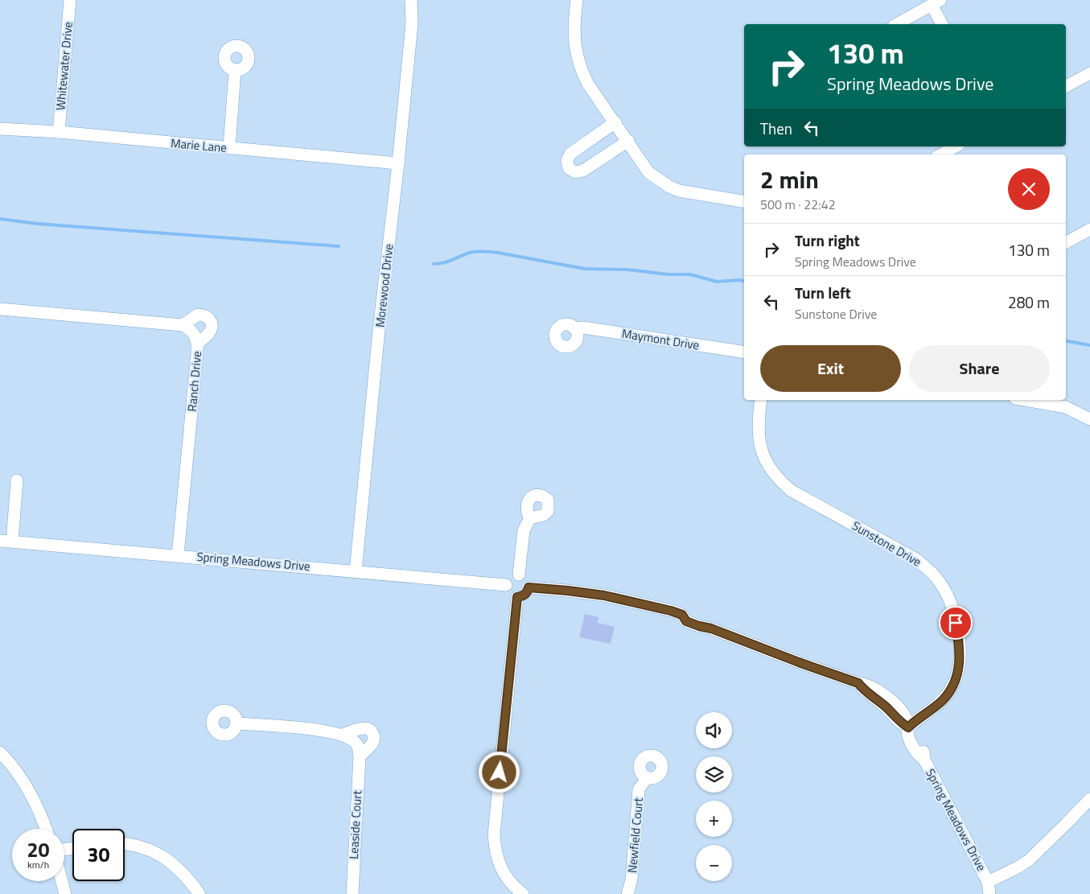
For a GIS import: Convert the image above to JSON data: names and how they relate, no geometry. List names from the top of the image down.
{
  "streets": {
    "street": [
      "Whitewater Drive",
      "Marie Lane",
      "Morewood Drive",
      "Maymont Drive",
      "Ranch Drive",
      "Sunstone Drive",
      "Spring Meadows Drive",
      "Leaside Court",
      "Newfield Court"
    ]
  },
  "crossings": [
    ["Whitewater Drive", "Marie Lane"],
    ["Marie Lane", "Morewood Drive"],
    ["Morewood Drive", "Spring Meadows Drive"],
    ["Ranch Drive", "Spring Meadows Drive"],
    ["Sunstone Drive", "Spring Meadows Drive"]
  ],
  "page": {
    "turn": ["130 m", "Spring Meadows Drive"],
    "then": "Then",
    "heading": ["2 min", "500 m · 22:42"],
    "list": [
      {
        "name": "Turn right",
        "note": "Spring Meadows Drive",
        "value": "130 m"
      },
      {
        "name": "Turn left",
        "note": "Sunstone Drive",
        "value": "280 m"
      }
    ],
    "buttons": ["Exit", "Share"],
    "map_buttons": ["+", "−"],
    "speed": "20 km/h",
    "limit": "30"
  }
}
